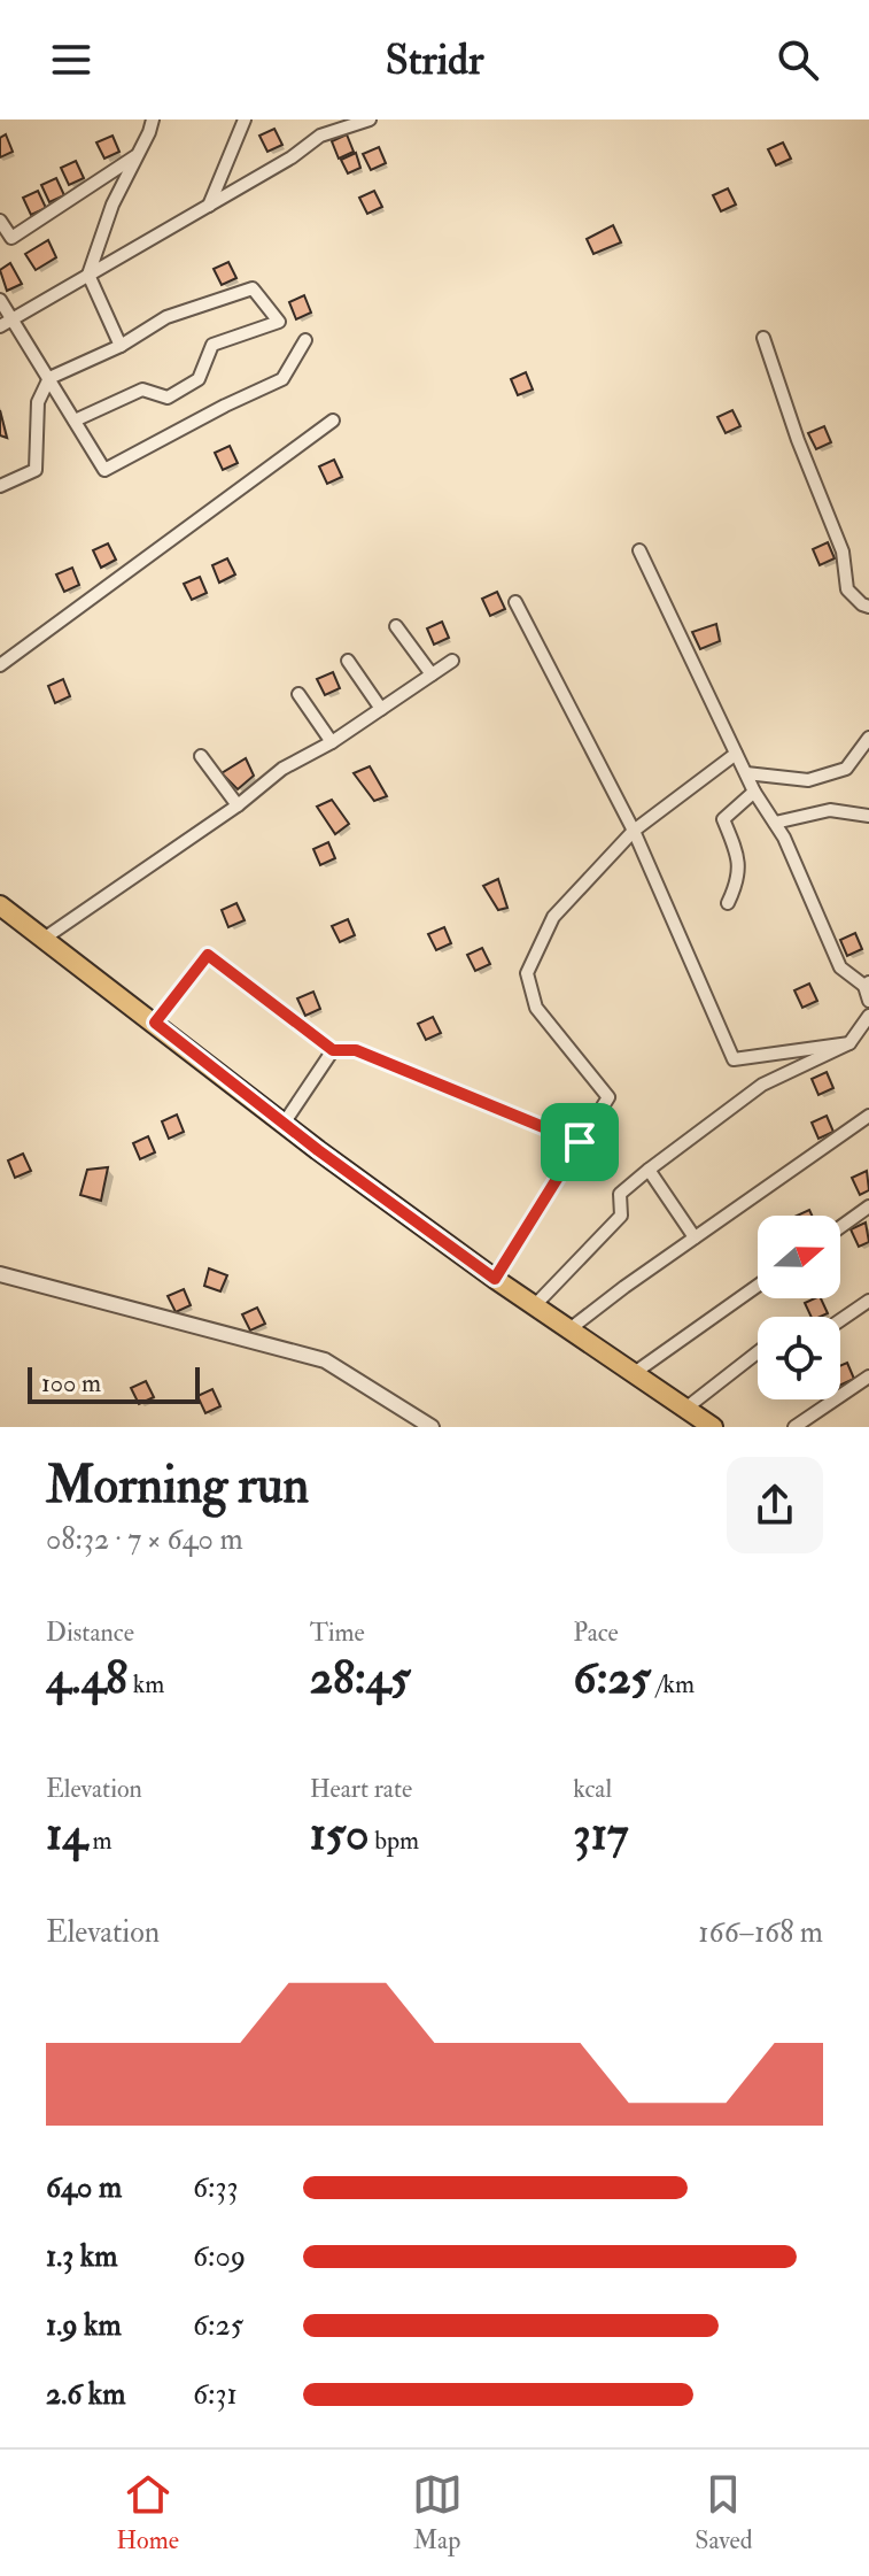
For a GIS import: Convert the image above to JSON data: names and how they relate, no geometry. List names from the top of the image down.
{
  "scale_bar": "100 m",
  "north": "right",
  "page": {
    "header": "Stridr",
    "scale": "100 m",
    "heading": ["Morning run", "08:32 · 7 × 640 m"],
    "stats": [
      ["Distance", "4.48 km"],
      ["Time", "28:45"],
      ["Pace", "6:25 /km"],
      ["Elevation", "14 m"],
      ["Heart rate", "150 bpm"],
      ["kcal", "317"]
    ],
    "chart": ["Elevation", "166–168 m"],
    "list": [
      {
        "name": "640 m",
        "note": "6:33"
      },
      {
        "name": "1.3 km",
        "note": "6:09"
      },
      {
        "name": "1.9 km",
        "note": "6:25"
      },
      {
        "name": "2.6 km",
        "note": "6:31"
      }
    ],
    "tabs": ["Home", "Map", "Saved"]
  }
}
